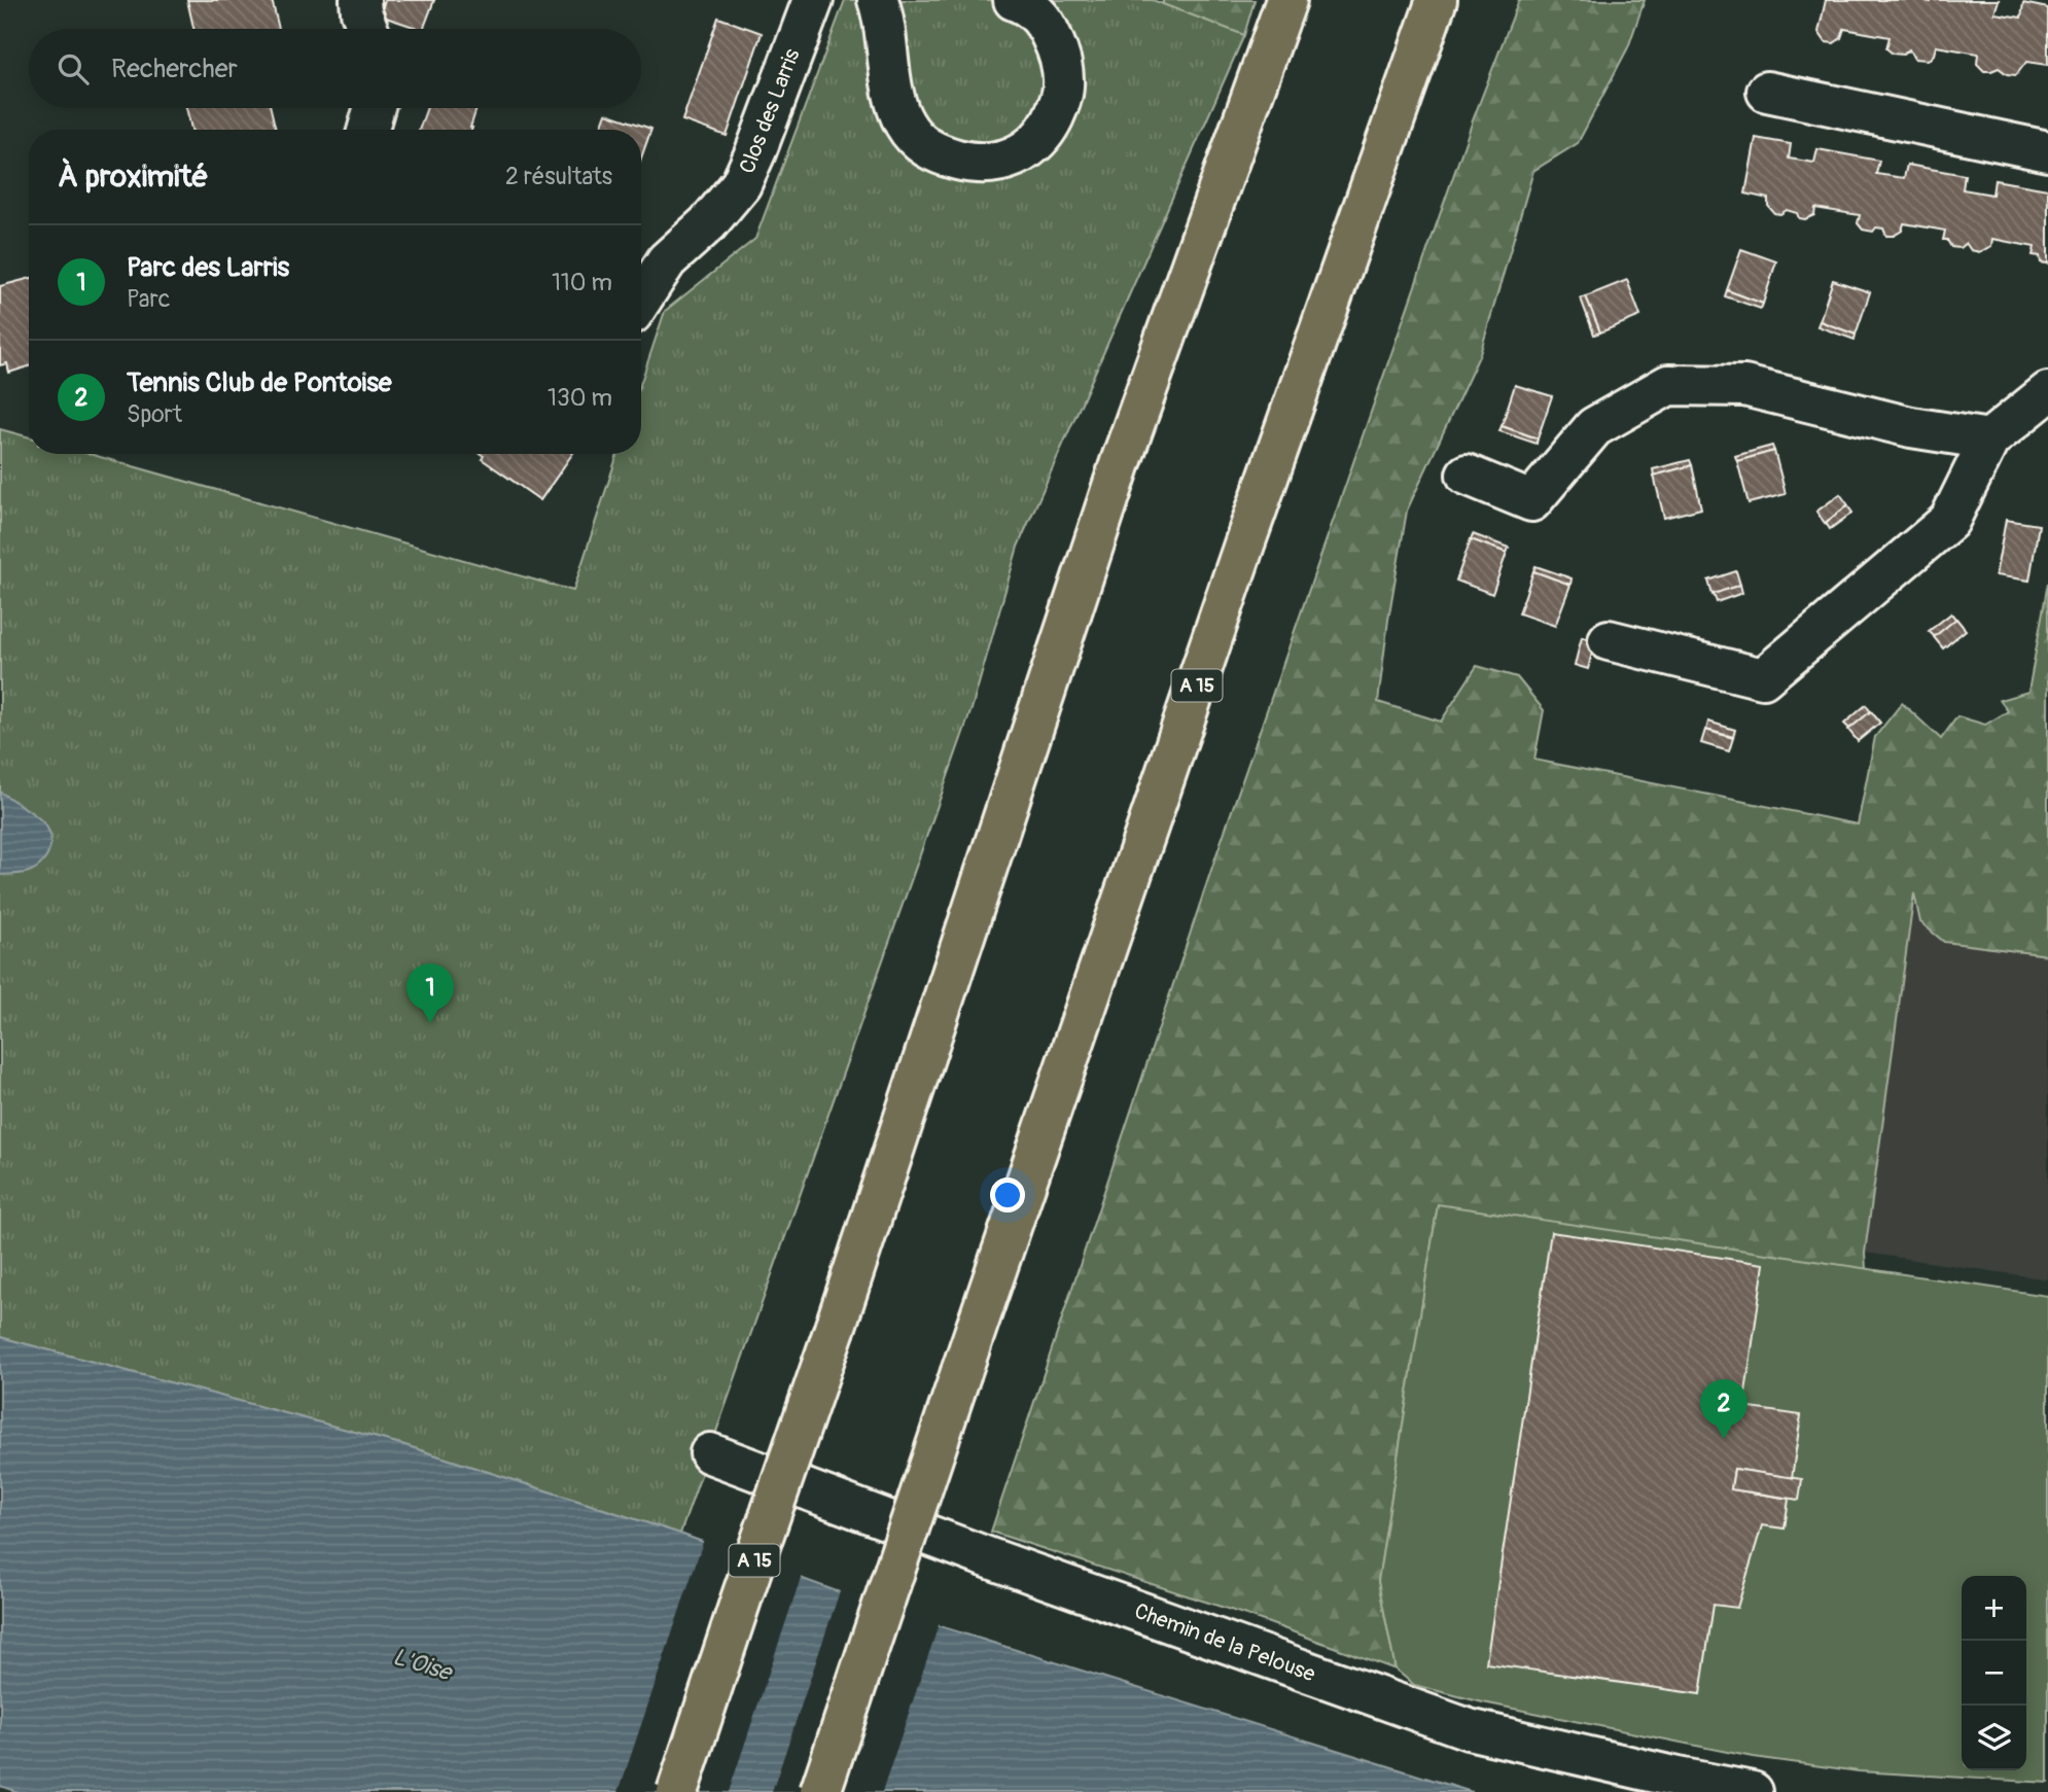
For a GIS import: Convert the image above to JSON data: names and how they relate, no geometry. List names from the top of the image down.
{
  "streets": {
    "highway": ["A 15"],
    "street": ["Clos des Larris", "Chemin de la Pelouse"]
  },
  "water": ["L'Oise"],
  "page": {
    "search": "Rechercher",
    "heading": ["À proximité", "2 résultats"],
    "list": [
      {
        "mark": "1",
        "name": "Parc des Larris",
        "note": "Parc",
        "value": "110 m"
      },
      {
        "mark": "2",
        "name": "Tennis Club de Pontoise",
        "note": "Sport",
        "value": "130 m"
      }
    ],
    "pins": ["1", "2"],
    "map_buttons": ["+", "−"]
  }
}
